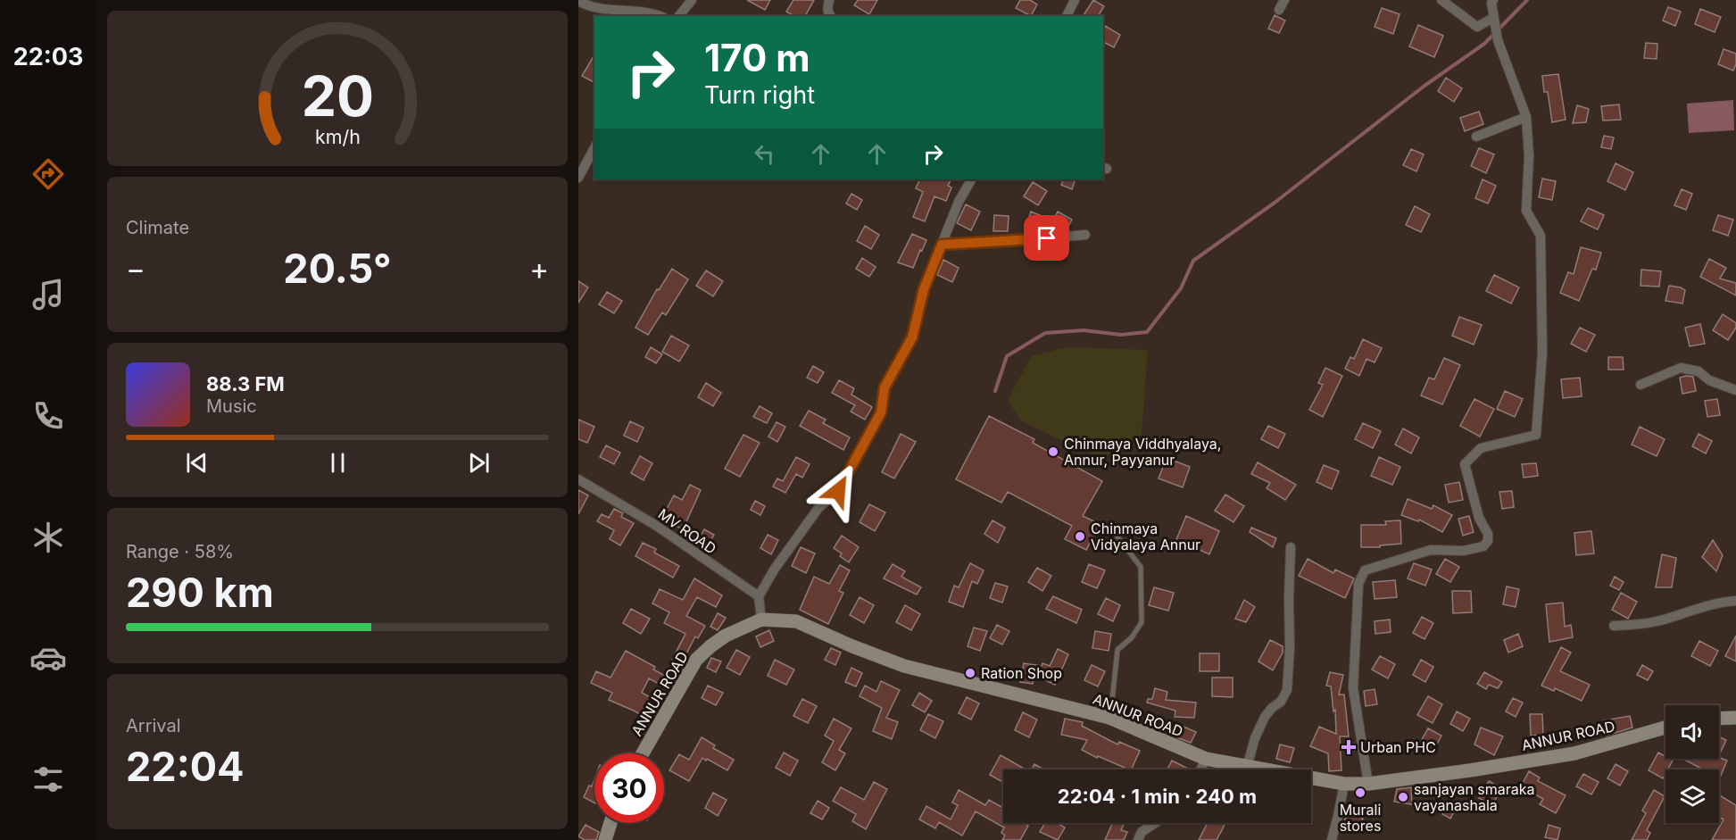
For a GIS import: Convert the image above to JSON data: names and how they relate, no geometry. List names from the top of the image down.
{
  "streets": {
    "main road": ["ANNUR ROAD"],
    "street": ["MV ROAD"]
  },
  "places": {
    "other": [
      "Chinmaya Viddhyalaya, Annur, Payyanur",
      "Chinmaya Vidyalaya Annur",
      "Ration Shop",
      "Murali stores",
      "sanjayan smaraka vayanashala"
    ],
    "health": ["Urban PHC"]
  },
  "page": {
    "tabs": "22:03",
    "turn": ["170 m", "Turn right"],
    "tile": [
      "Climate",
      ["Range · 58%", "290 km"],
      ["Arrival", "22:04"]
    ],
    "heat": ["−", "20.5°", "+"],
    "song": ["88.3 FM", "Music"],
    "limit": "30",
    "trip": "22:04 · 1 min · 240 m",
    "gauge": ["20", "km/h"]
  }
}
